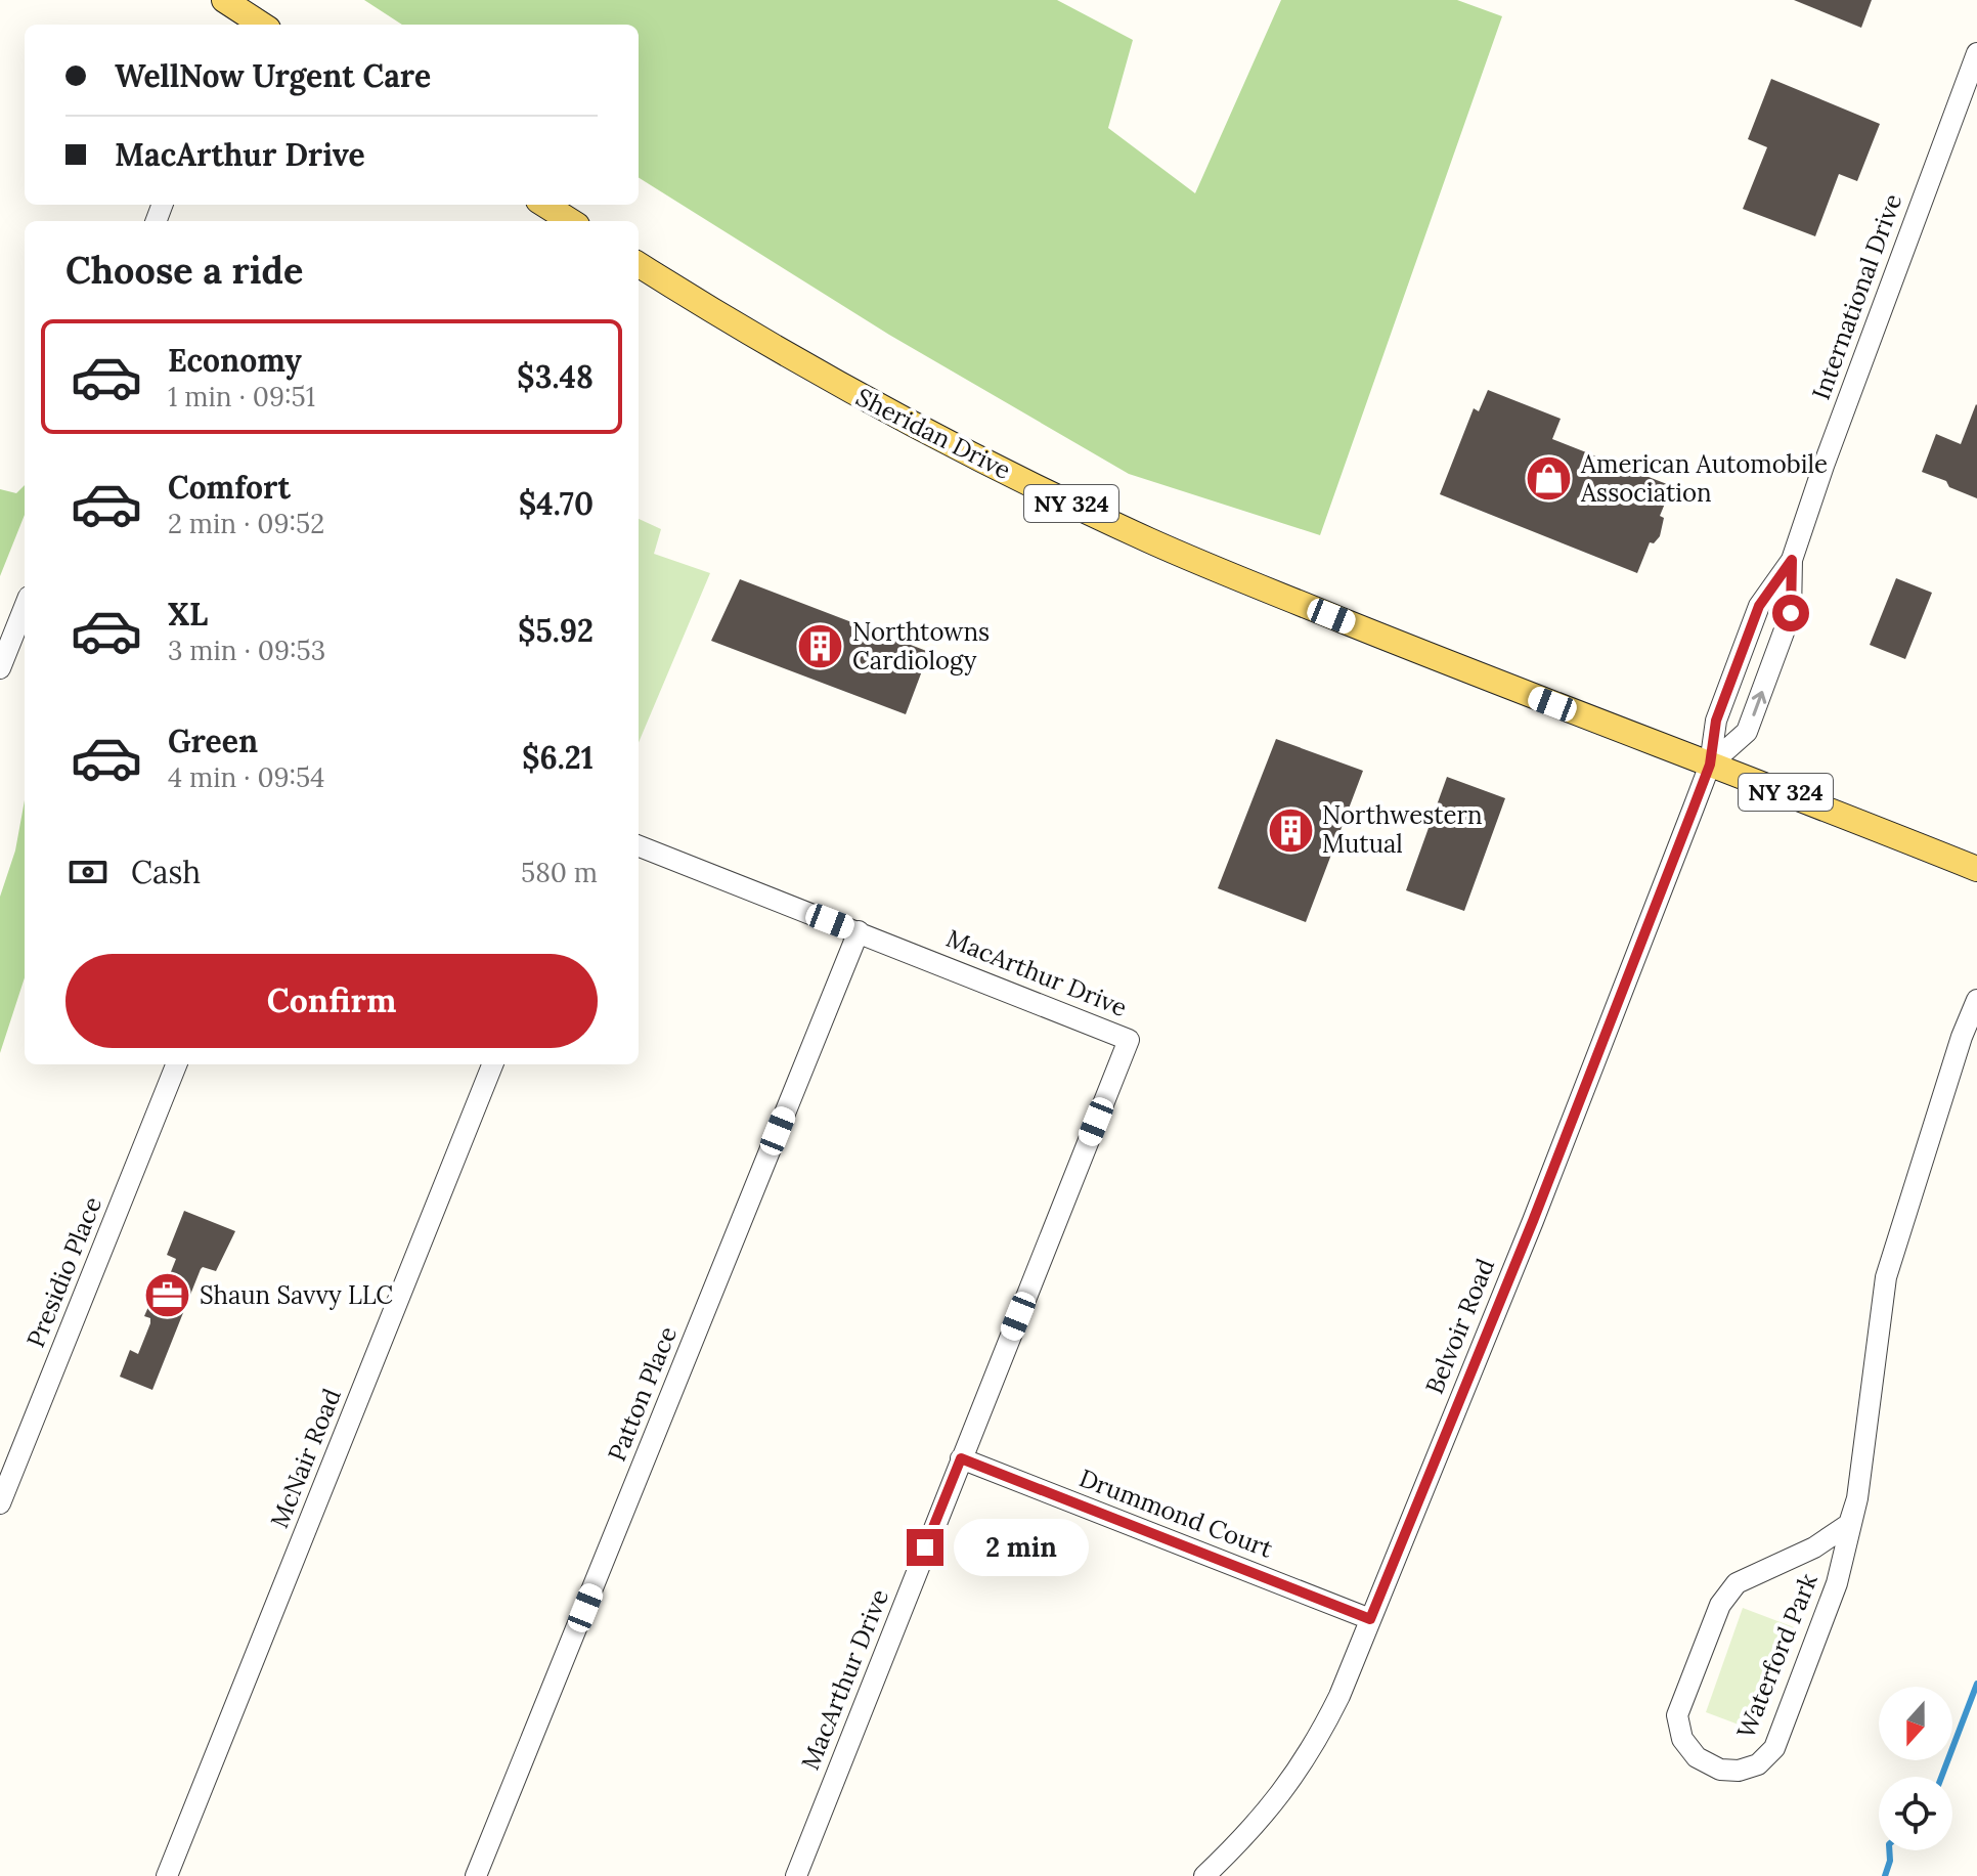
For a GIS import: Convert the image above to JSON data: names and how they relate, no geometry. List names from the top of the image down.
{
  "streets": {
    "main road": ["Sheridan Drive", "NY 324"],
    "street": [
      "International Drive",
      "MacArthur Drive",
      "Presidio Place",
      "Belvoir Road",
      "Patton Place",
      "McNair Road",
      "Drummond Court",
      "Waterford Park"
    ]
  },
  "crossings": [
    ["International Drive", "Sheridan Drive"],
    ["International Drive", "Belvoir Road"],
    ["Sheridan Drive", "Belvoir Road"],
    ["MacArthur Drive", "Patton Place"],
    ["MacArthur Drive", "Drummond Court"],
    ["Belvoir Road", "Drummond Court"]
  ],
  "places": {
    "shop": ["American Automobile Association"],
    "building": ["Northtowns Cardiology", "Northwestern Mutual"],
    "office": ["Shaun Savvy LLC"]
  },
  "north": "bottom",
  "page": {
    "banner": ["WellNow Urgent Care", "MacArthur Drive"],
    "heading": "Choose a ride",
    "list": [
      {
        "name": "Economy",
        "note": "1 min · 09:51",
        "value": "$3.48"
      },
      {
        "name": "Comfort",
        "note": "2 min · 09:52",
        "value": "$4.70"
      },
      {
        "name": "XL",
        "note": "3 min · 09:53",
        "value": "$5.92"
      },
      {
        "name": "Green",
        "note": "4 min · 09:54",
        "value": "$6.21"
      }
    ],
    "pay": ["Cash", "580 m"],
    "buttons": "Confirm",
    "bubble": "2 min"
  }
}
